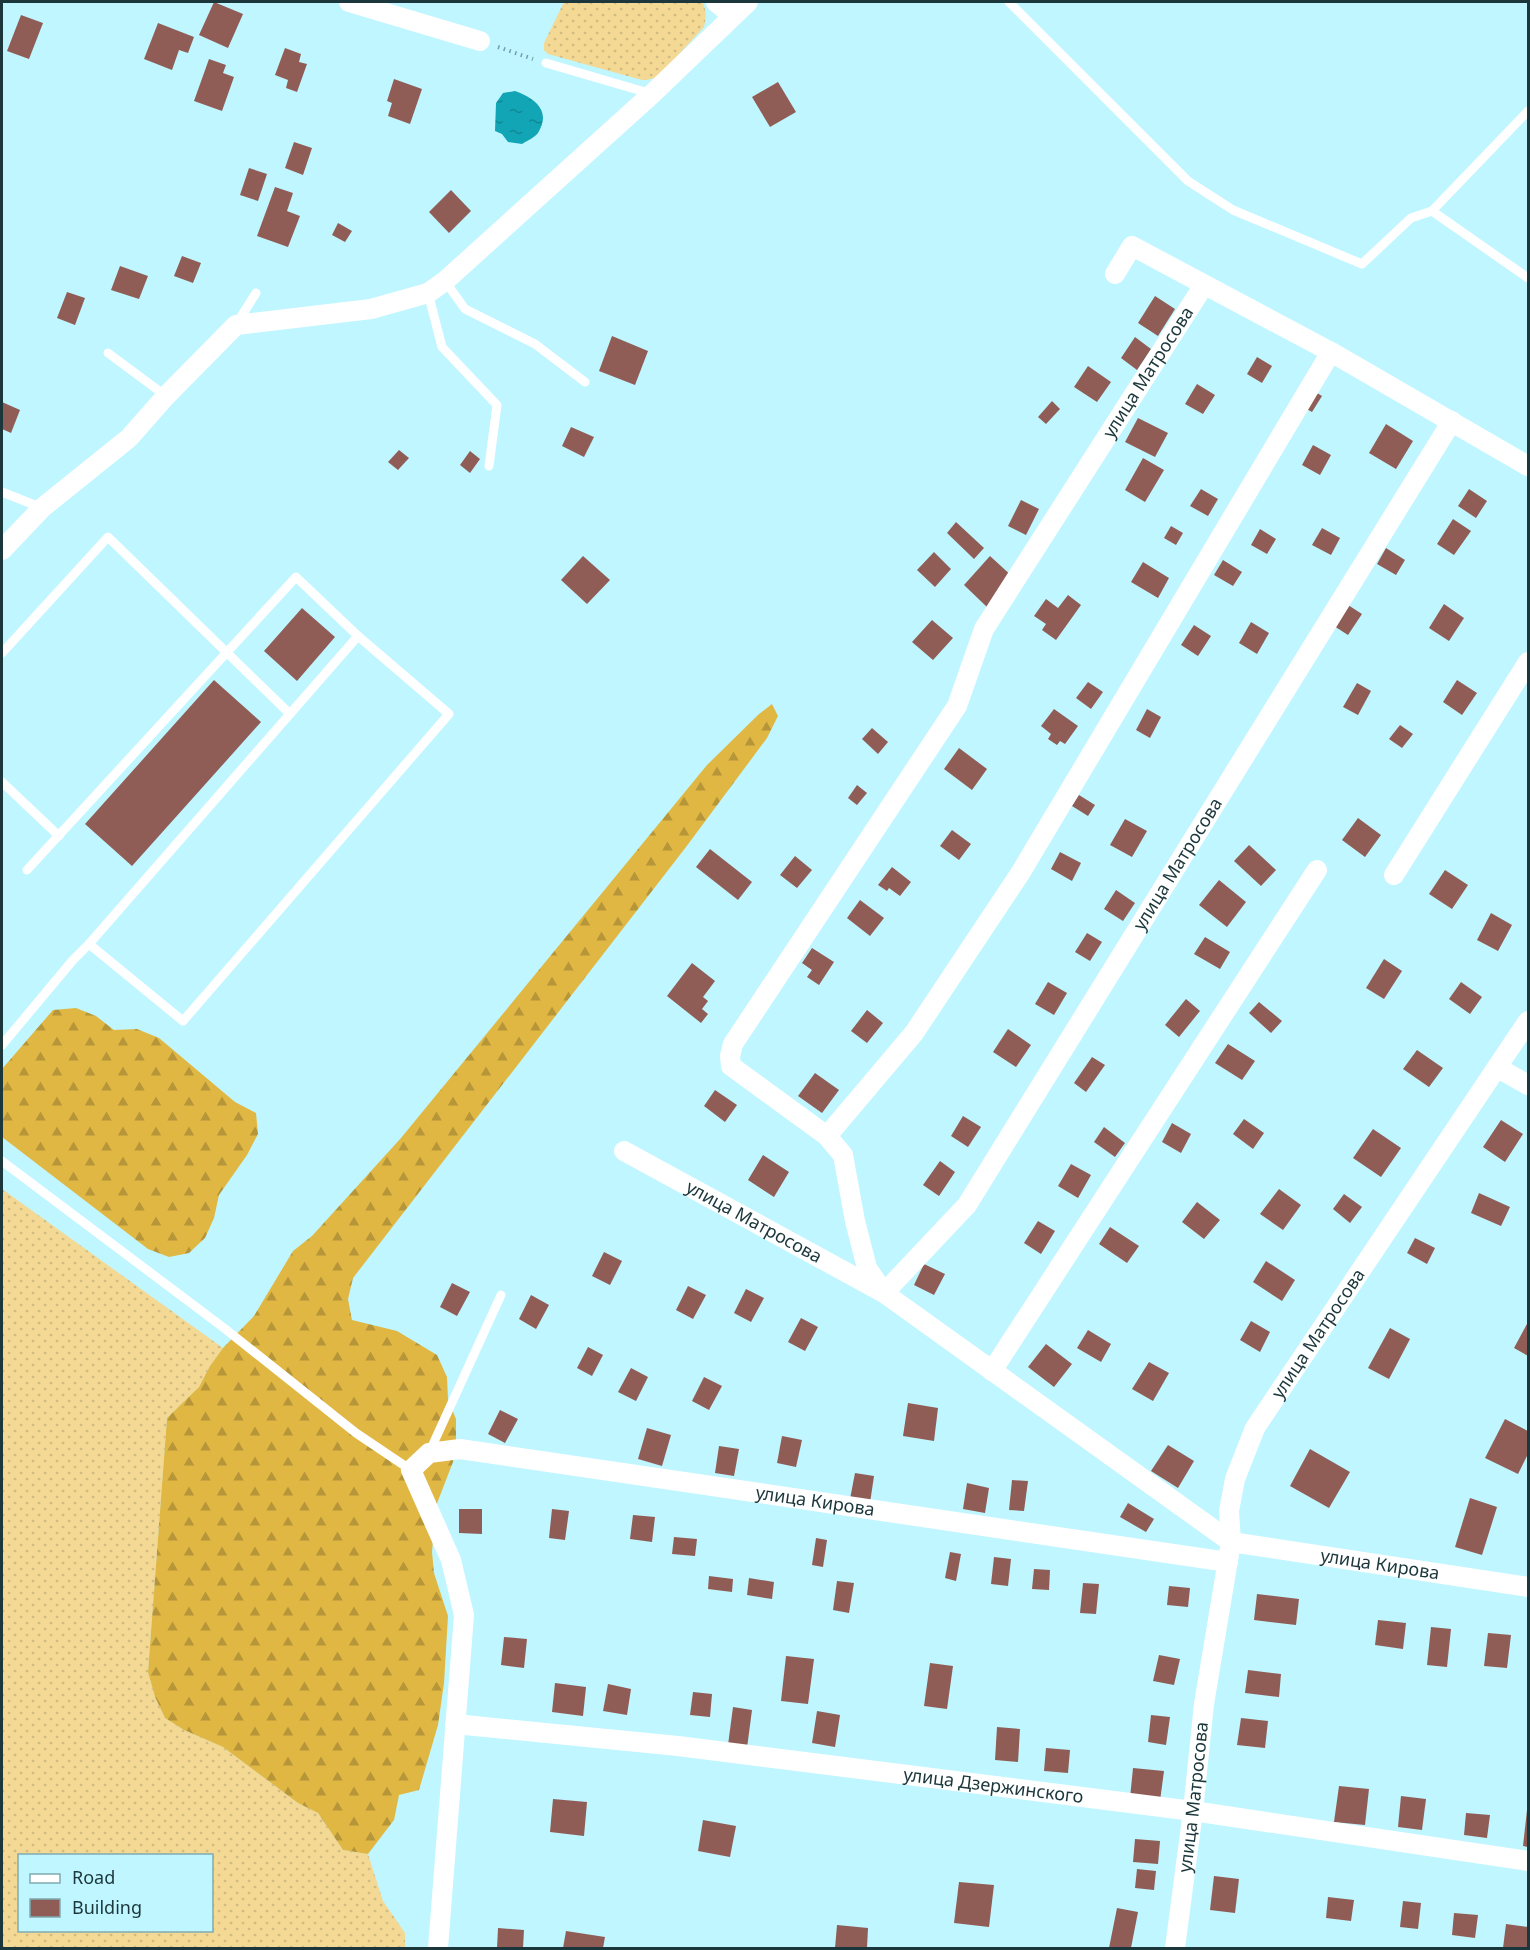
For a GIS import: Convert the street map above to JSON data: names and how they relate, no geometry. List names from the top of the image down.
{
  "streets": {
    "street": ["улица Матросова", "улица Кирова", "улица Дзержинского"]
  },
  "crossings": [
    ["улица Матросова", "улица Кирова"],
    ["улица Матросова", "улица Дзержинского"]
  ],
  "legend": ["Road", "Building"]
}
